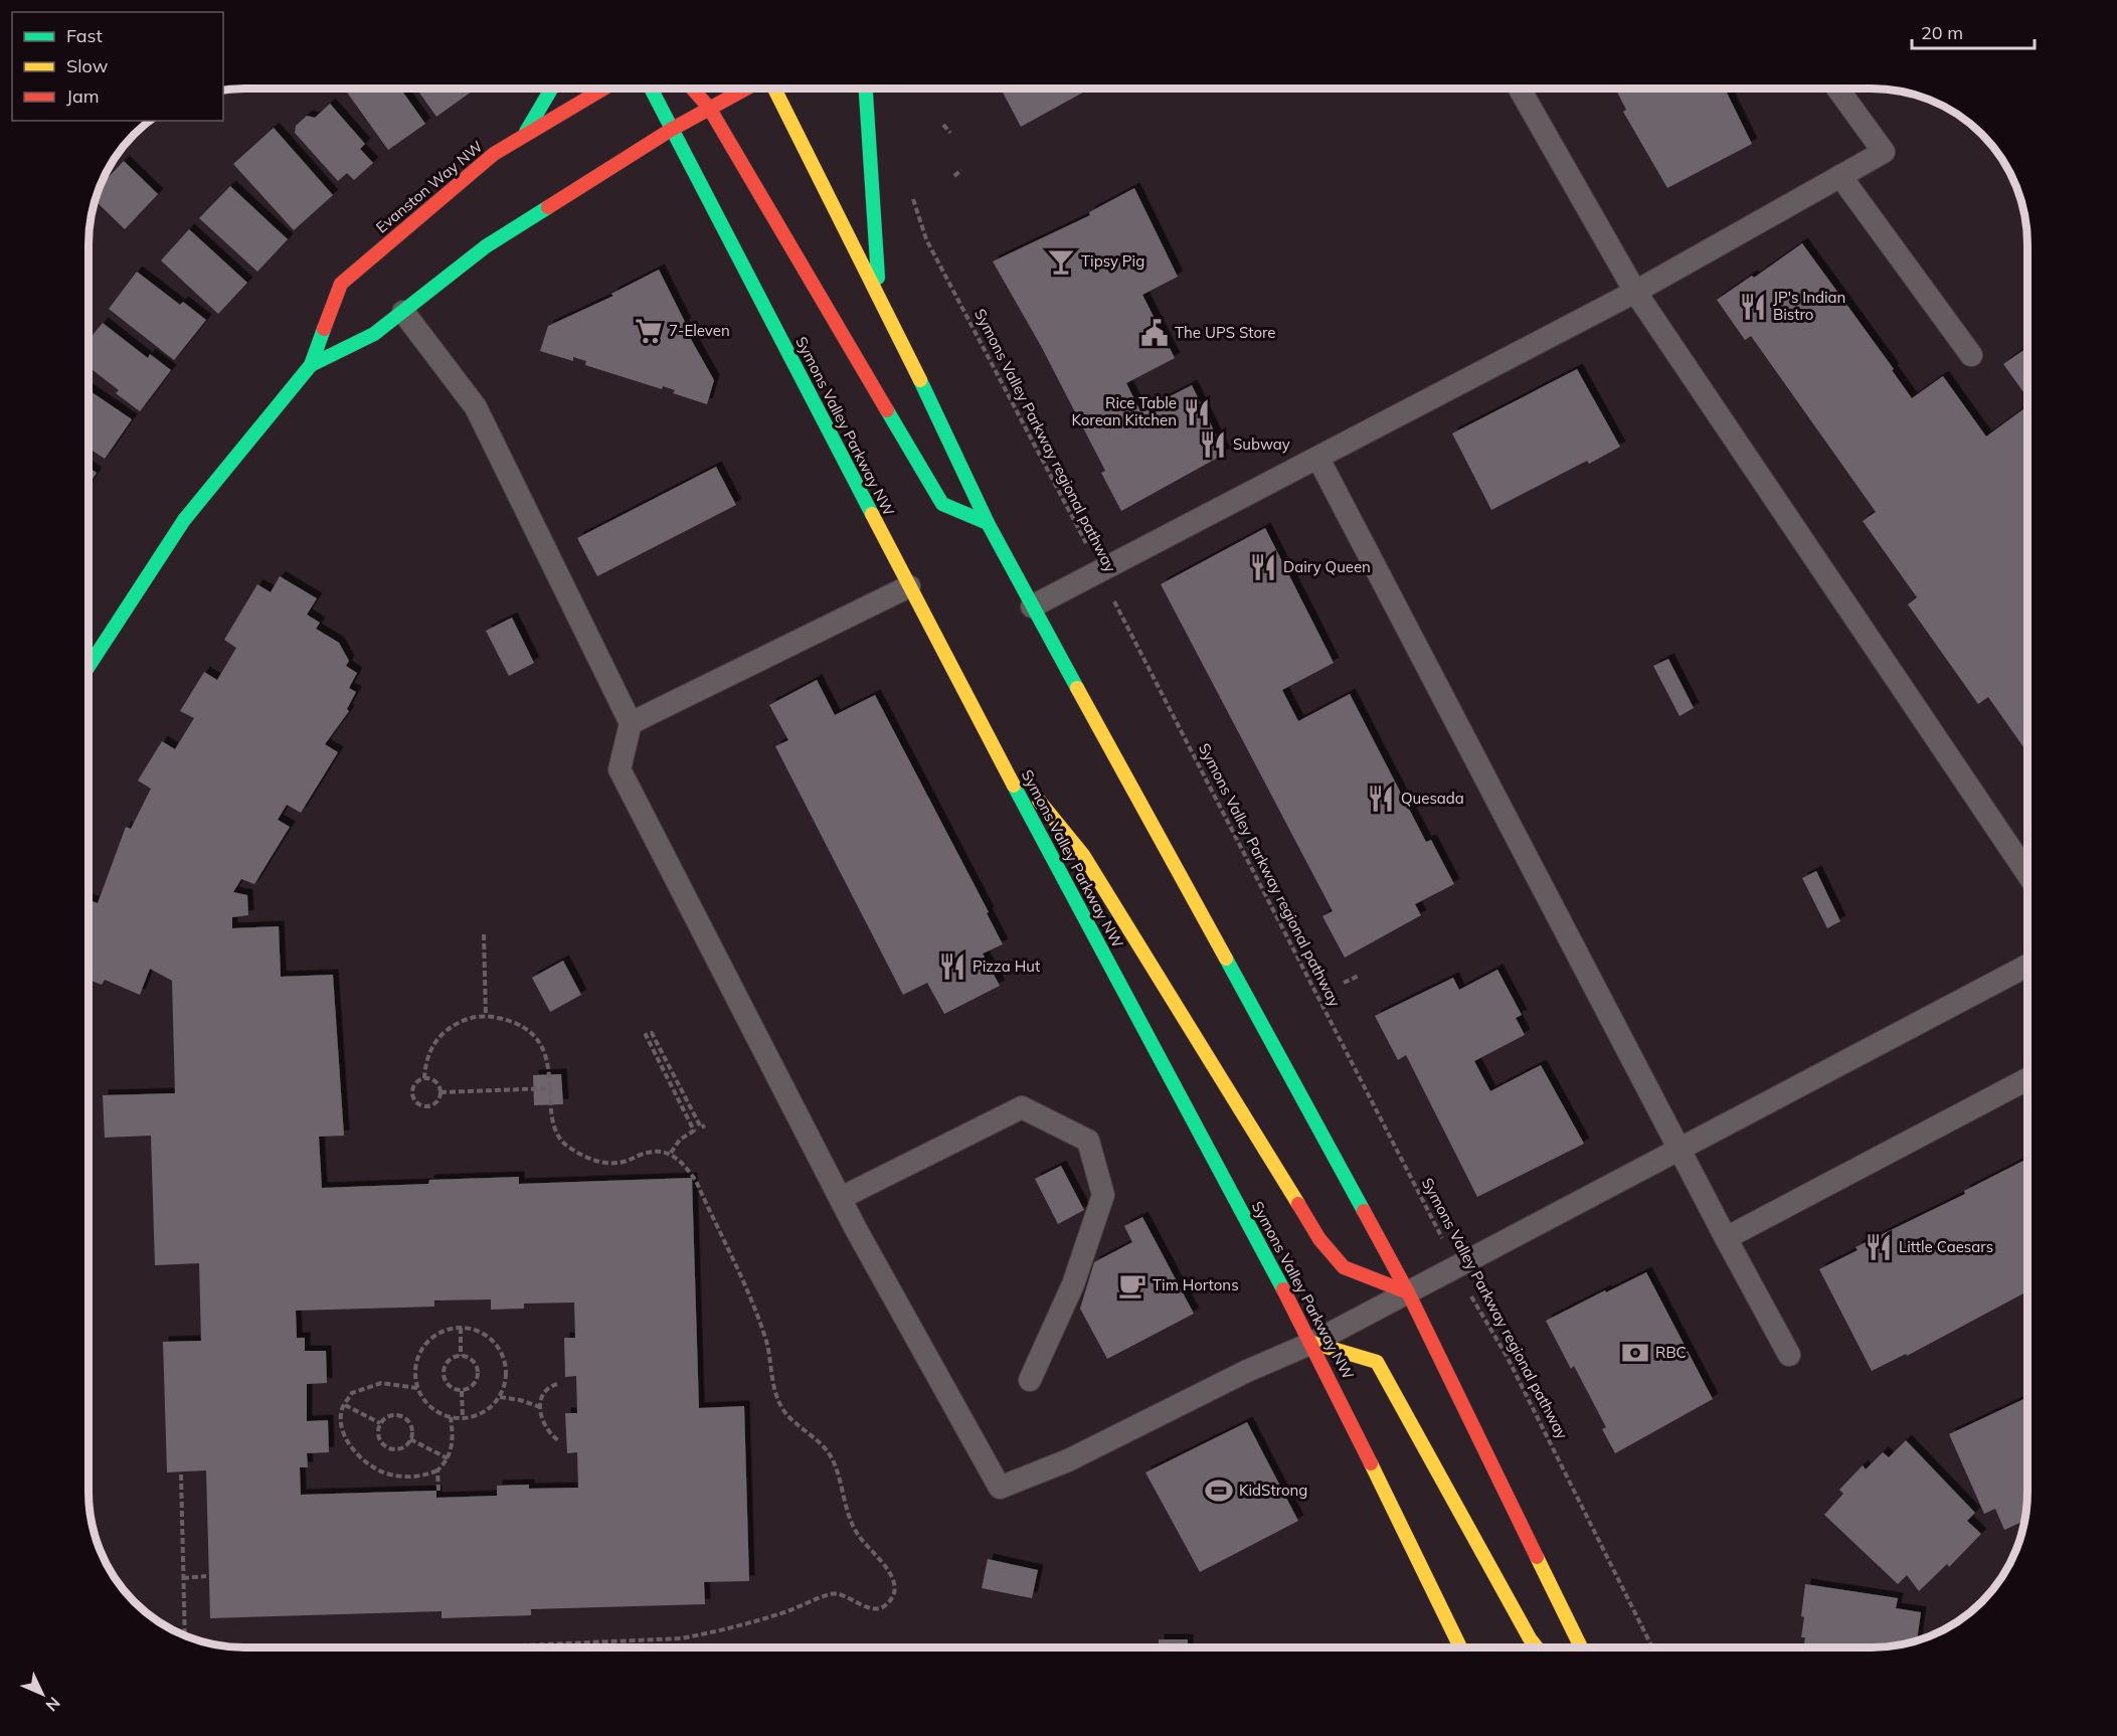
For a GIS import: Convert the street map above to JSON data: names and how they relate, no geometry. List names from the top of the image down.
{
  "streets": {
    "main road": ["Evanston Way NW", "Symons Valley Parkway NW"],
    "path": ["Symons Valley Parkway regional pathway"]
  },
  "crossings": [
    ["Evanston Way NW", "Symons Valley Parkway NW"]
  ],
  "places": {
    "bar": ["Tipsy Pig"],
    "restaurant": [
      "JP's Indian Bistro",
      "Rice Table Korean Kitchen",
      "Subway",
      "Dairy Queen",
      "Quesada",
      "Pizza Hut",
      "Little Caesars"
    ],
    "supermarket": ["7-Eleven"],
    "public building": ["The UPS Store"],
    "cafe": ["Tim Hortons"],
    "bank": ["RBC"],
    "sports": ["KidStrong"]
  },
  "legend": ["Fast", "Slow", "Jam"],
  "scale_bar": "20 m",
  "north": "bottom right"
}
